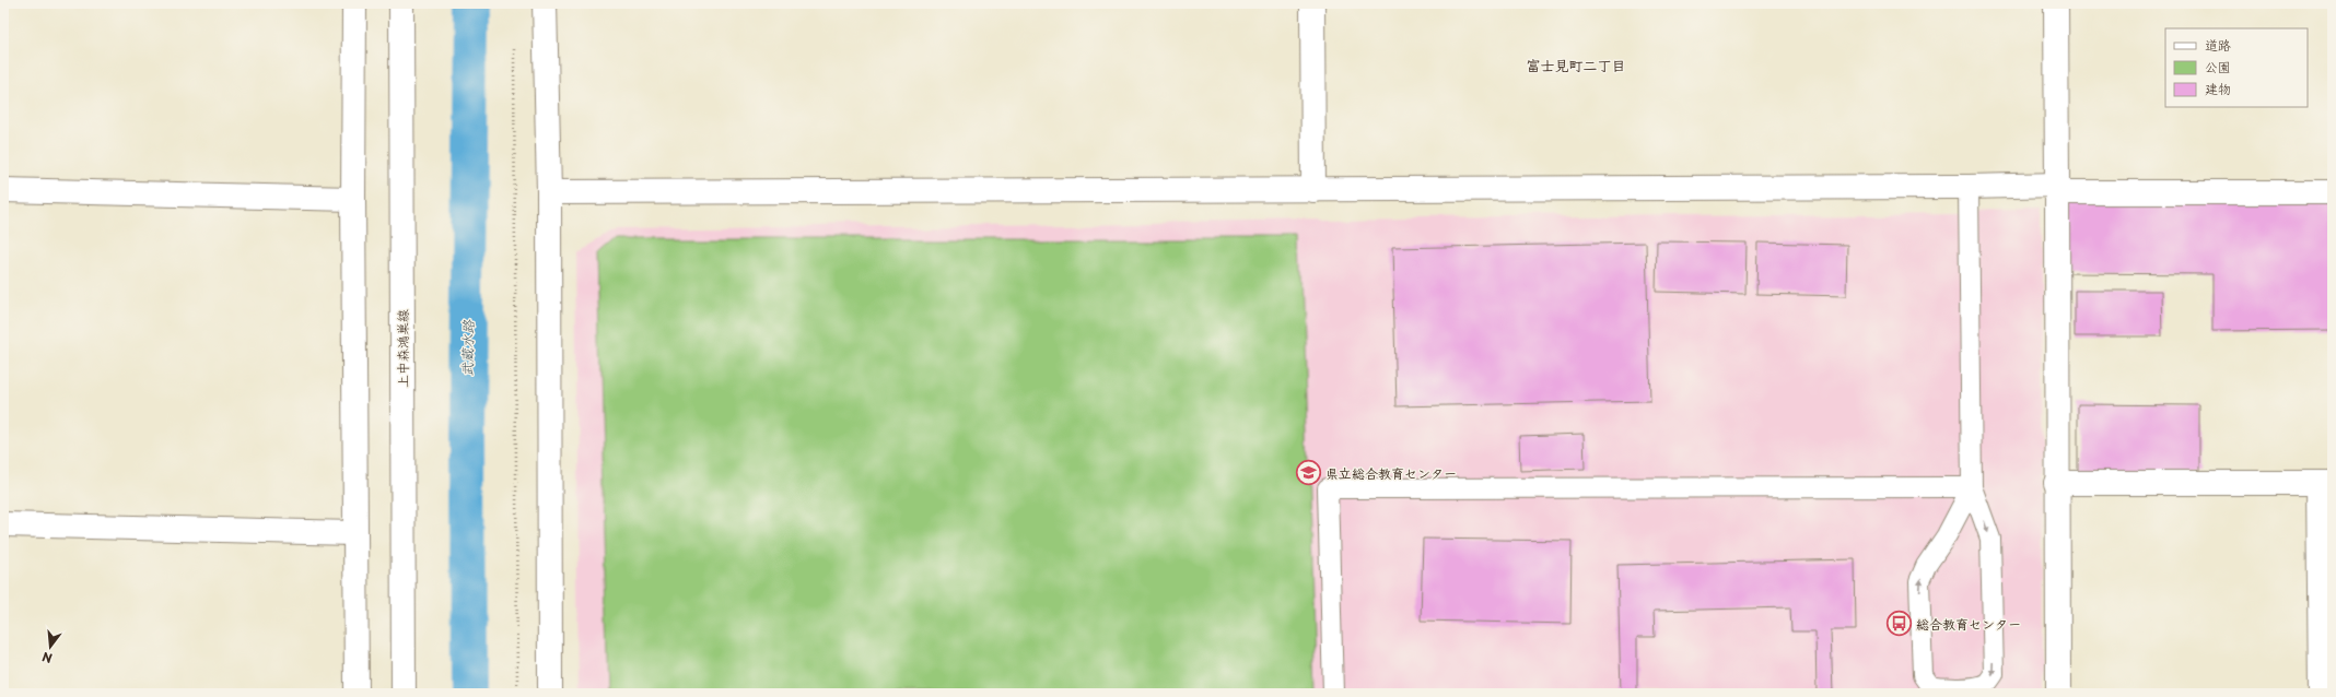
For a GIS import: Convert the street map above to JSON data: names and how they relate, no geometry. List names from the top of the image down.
{
  "streets": {
    "street": ["上中森鴻巣線"]
  },
  "districts": ["富士見町二丁目"],
  "water": ["武蔵水路"],
  "places": {
    "school or university": ["県立総合教育センター"],
    "bus stop": ["総合教育センター"]
  },
  "legend": ["道路", "公園", "建物"],
  "north": "bottom"
}
